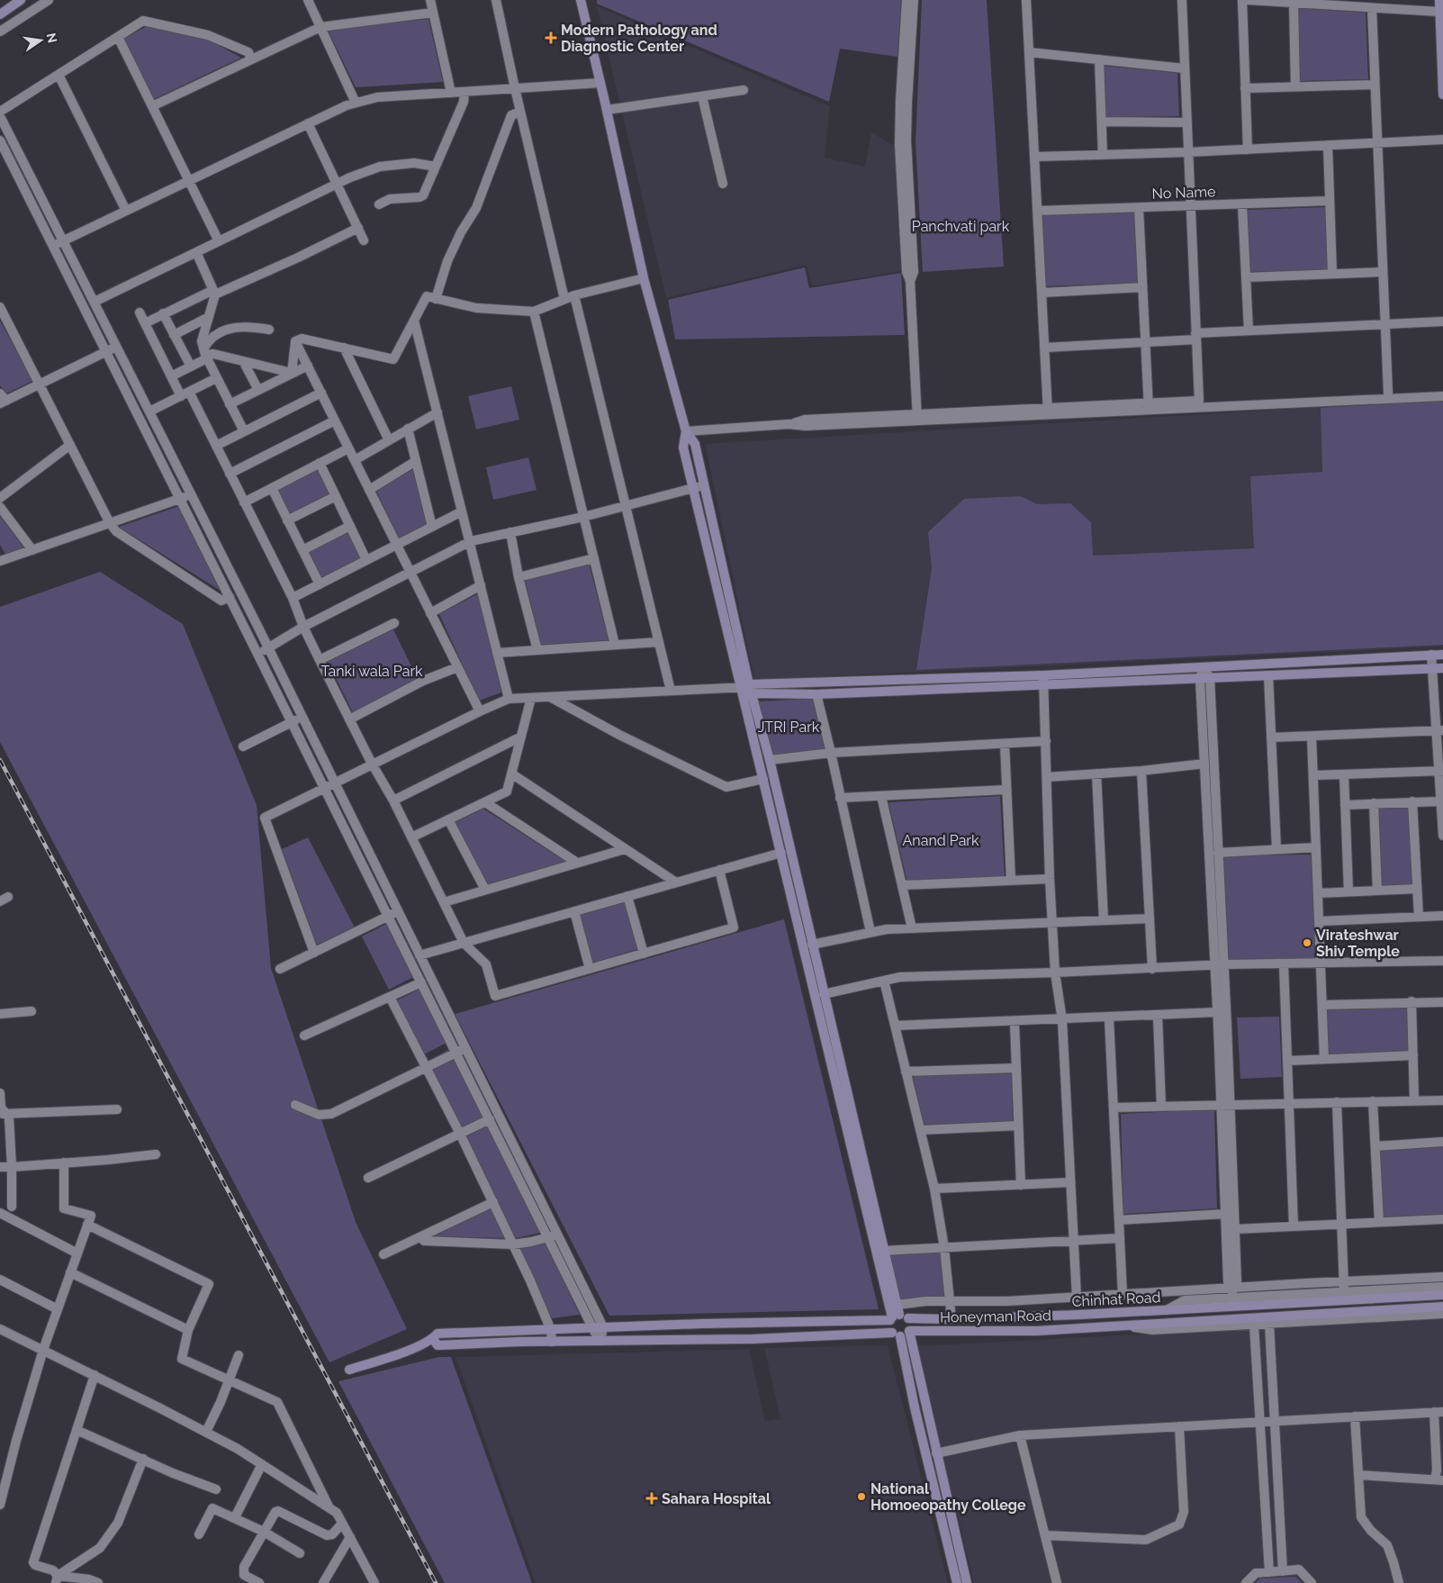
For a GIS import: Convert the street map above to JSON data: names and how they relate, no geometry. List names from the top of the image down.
{
  "streets": {
    "street": ["No Name", "Chinhat Road", "Honeyman Road"]
  },
  "parks": [
    "Panchvati park",
    "Tanki wala Park",
    "JTRI Park",
    "Anand Park"
  ],
  "places": {
    "health": ["Modern Pathology and Diagnostic Center", "Sahara Hospital"],
    "other": ["Virateshwar Shiv Temple", "National Homoeopathy College"]
  },
  "north": "right"
}
